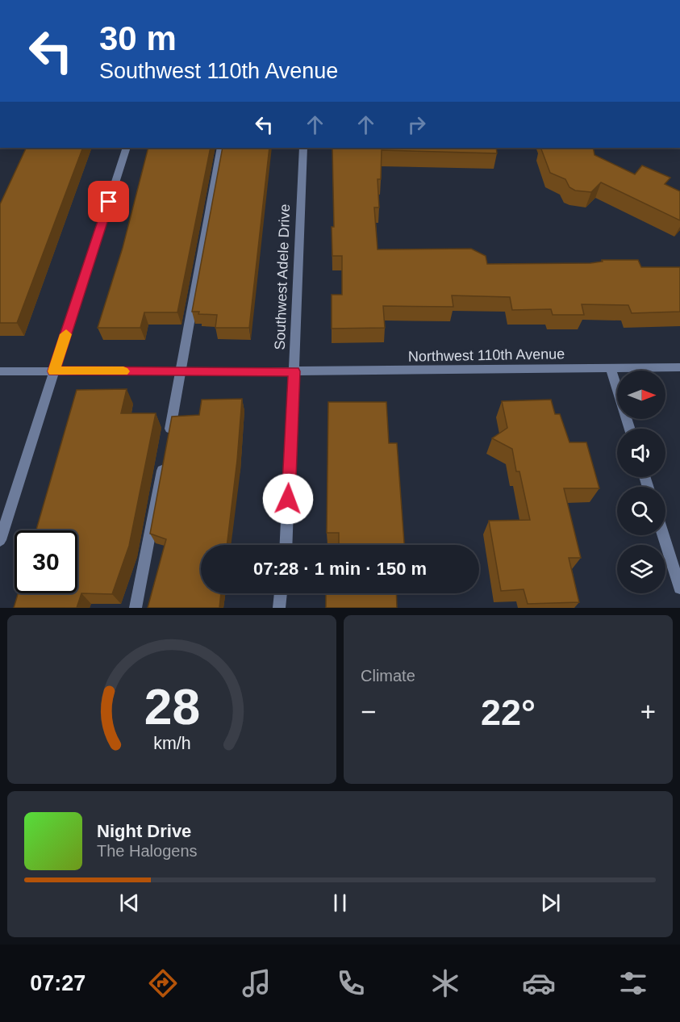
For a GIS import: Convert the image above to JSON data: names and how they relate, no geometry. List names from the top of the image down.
{
  "streets": {
    "street": ["Southwest Adele Drive", "Northwest 110th Avenue"]
  },
  "crossings": [
    ["Southwest Adele Drive", "Northwest 110th Avenue"]
  ],
  "north": "right",
  "page": {
    "turn": ["30 m", "Southwest 110th Avenue"],
    "limit": "30",
    "trip": "07:28 · 1 min · 150 m",
    "tile": "Climate",
    "heat": ["−", "22°", "+"],
    "song": ["Night Drive", "The Halogens"],
    "tabs": "07:27",
    "gauge": ["28", "km/h"]
  }
}
